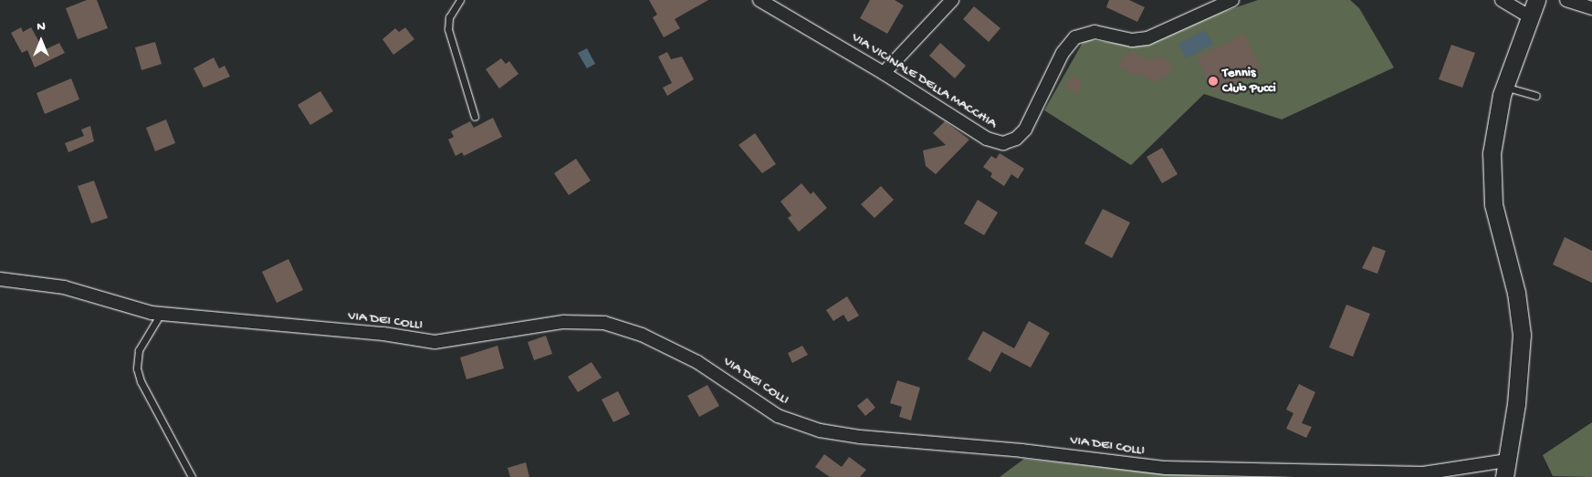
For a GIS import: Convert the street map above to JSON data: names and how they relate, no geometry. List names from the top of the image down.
{
  "streets": {
    "street": ["VIA VICINALE DELLA MACCHIA", "VIA DEI COLLI"]
  },
  "places": ["Tennis Club Pucci"],
  "north": "top"
}
